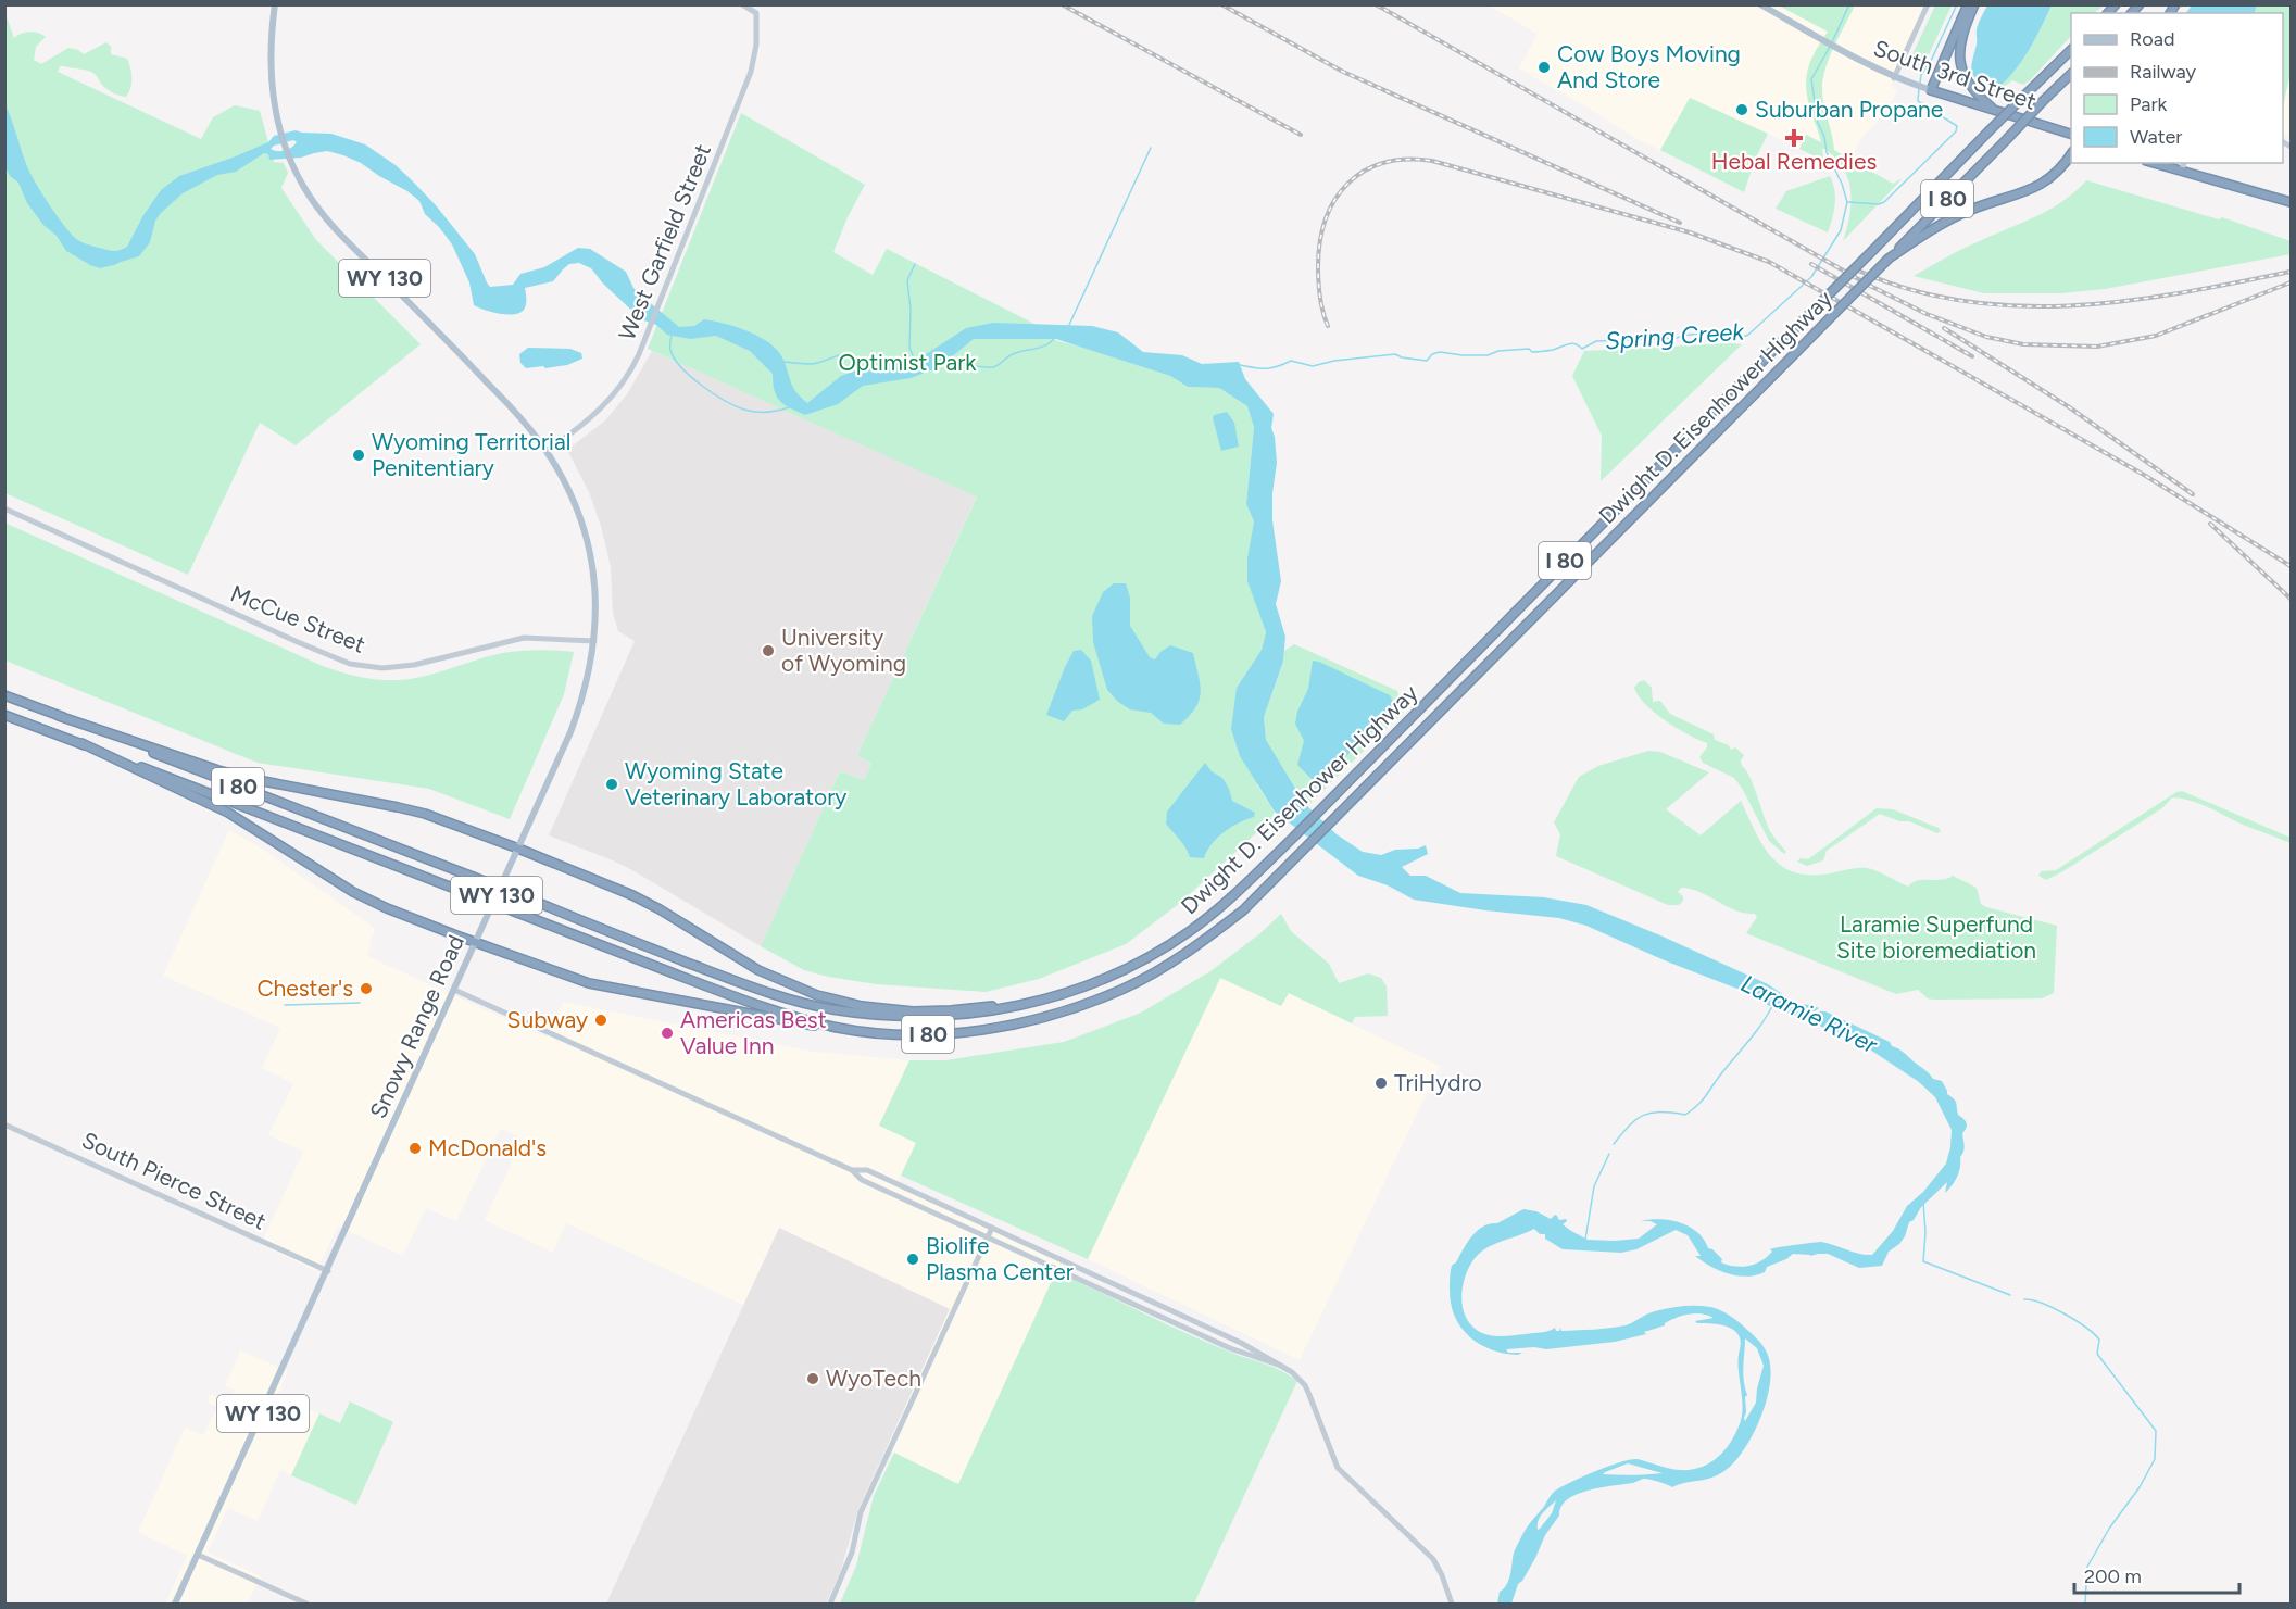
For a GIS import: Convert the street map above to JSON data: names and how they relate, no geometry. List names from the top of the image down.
{
  "streets": {
    "highway": ["South 3rd Street", "I 80", "Dwight D. Eisenhower Highway"],
    "main road": ["WY 130", "Snowy Range Road"],
    "street": ["West Garfield Street", "McCue Street", "South Pierce Street"]
  },
  "crossings": [
    ["West Garfield Street", "Snowy Range Road"],
    ["McCue Street", "Snowy Range Road"],
    ["Snowy Range Road", "South Pierce Street"]
  ],
  "water": ["Spring Creek", "Laramie River"],
  "parks": ["Optimist Park", "Laramie Superfund Site bioremediation"],
  "places": {
    "other": [
      "Cow Boys Moving And Store",
      "Suburban Propane",
      "Wyoming Territorial Penitentiary",
      "University of Wyoming",
      "Wyoming State Veterinary Laboratory",
      "Chester's",
      "Subway",
      "Americas Best Value Inn",
      "TriHydro",
      "McDonald's",
      "Biolife Plasma Center",
      "WyoTech"
    ],
    "health": ["Hebal Remedies"]
  },
  "legend": [
    "Road",
    "Railway",
    "Park",
    "Water"
  ],
  "scale_bar": "200 m"
}
